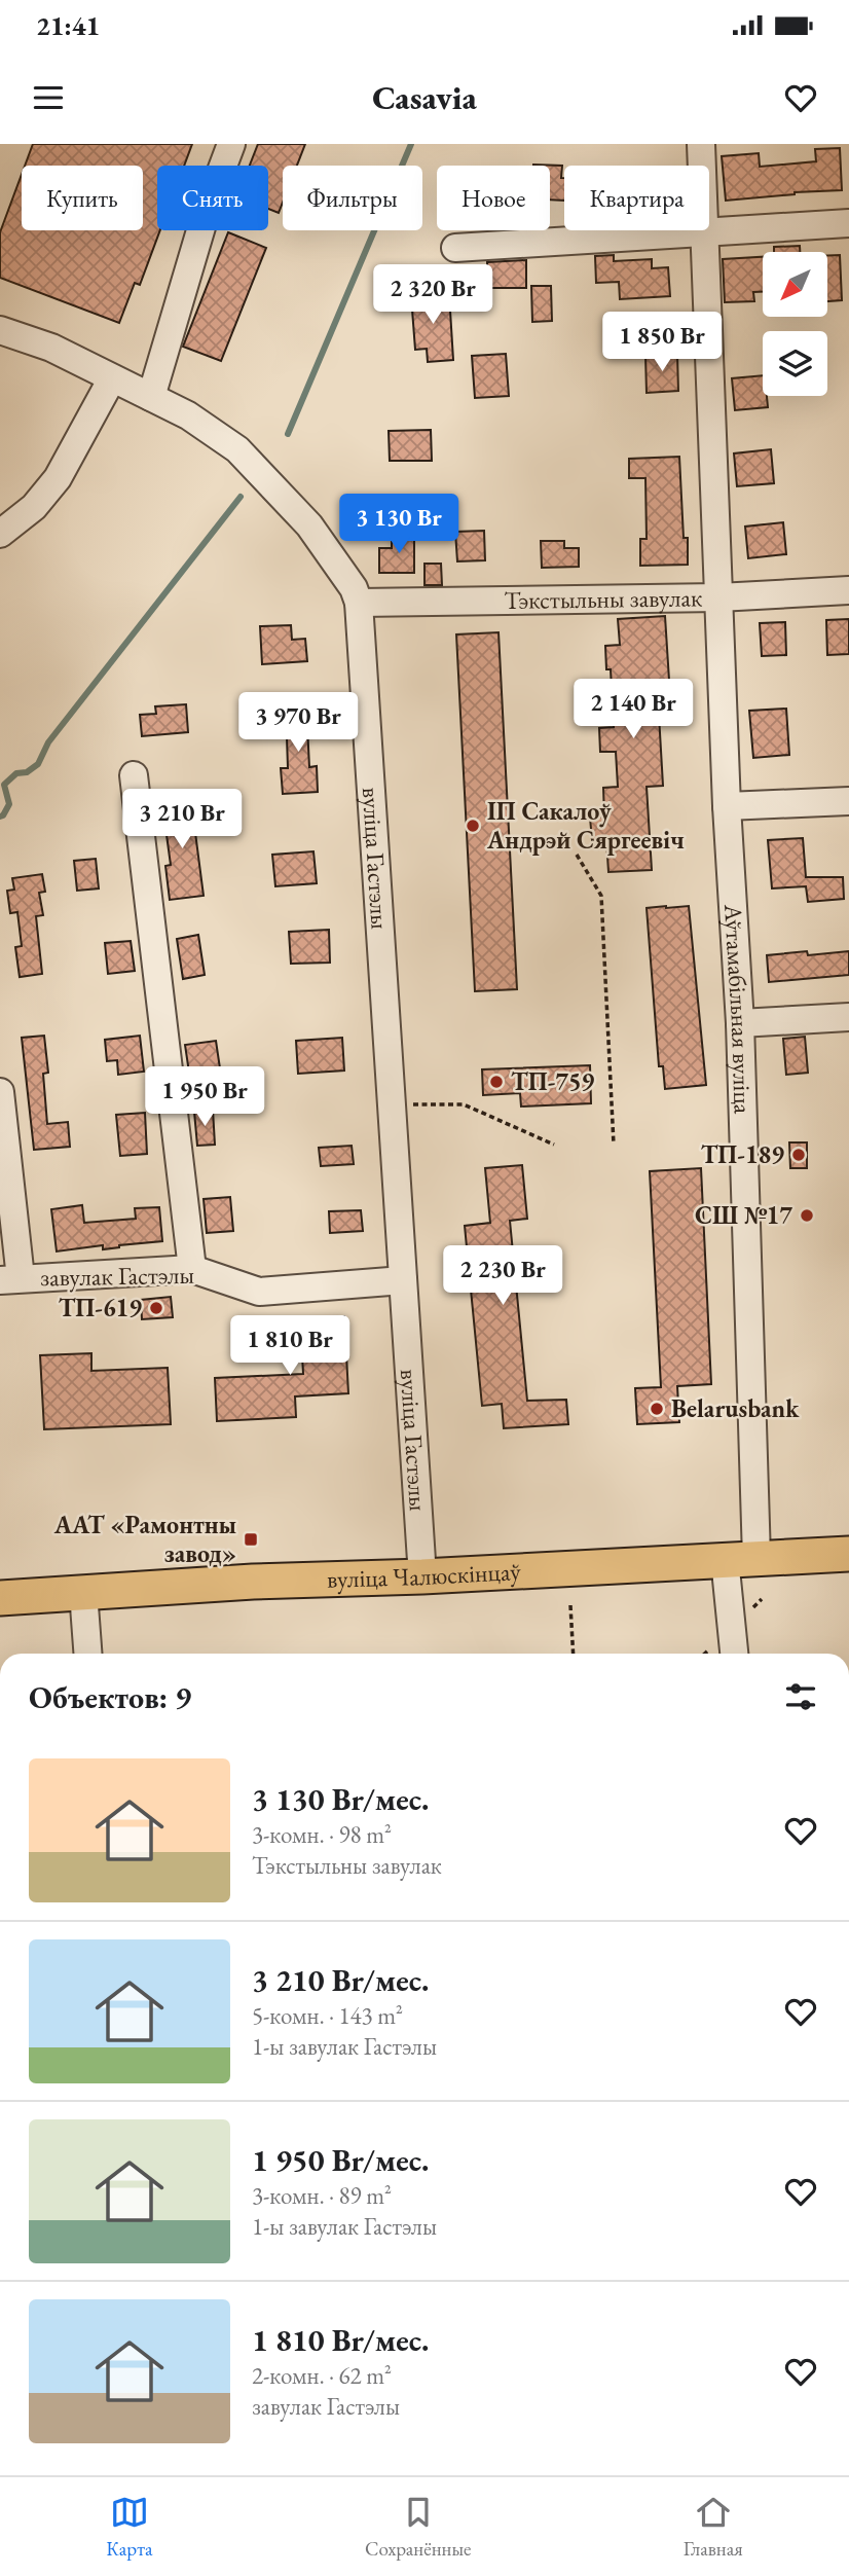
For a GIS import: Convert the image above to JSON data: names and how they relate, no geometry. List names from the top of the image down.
{
  "streets": {
    "main road": ["вуліца Чалюскінцаў"],
    "street": [
      "Тэкстыльны завулак",
      "вуліца Гастэлы",
      "Аўтамабільная вуліца",
      "завулак Гастэлы"
    ]
  },
  "crossings": [
    ["Тэкстыльны завулак", "вуліца Гастэлы"],
    ["Тэкстыльны завулак", "Аўтамабільная вуліца"],
    ["вуліца Гастэлы", "завулак Гастэлы"],
    ["вуліца Гастэлы", "вуліца Чалюскінцаў"],
    ["Аўтамабільная вуліца", "вуліца Чалюскінцаў"]
  ],
  "places": {
    "other": [
      "ІП Сакалоў Андрэй Сяргеевіч",
      "ТП-759",
      "ТП-189",
      "СШ №17",
      "ТП-619",
      "Belarusbank"
    ],
    "transit": ["ААТ «Рамонтны завод»"]
  },
  "north": "bottom left",
  "page": {
    "status": "21:41",
    "header": "Casavia",
    "chip": [
      "Купить",
      "Снять",
      "Фильтры",
      "Новое",
      "Квартира"
    ],
    "price": [
      "2 320 Br",
      "1 850 Br",
      "3 130 Br",
      "2 140 Br",
      "3 970 Br",
      "3 210 Br",
      "1 950 Br",
      "2 230 Br",
      "1 810 Br"
    ],
    "heading": "Объектов: 9",
    "list": [
      {
        "name": "3 130 Br/мес.",
        "note": "3-комн. · 98 m² · Тэкстыльны завулак"
      },
      {
        "name": "3 210 Br/мес.",
        "note": "5-комн. · 143 m² · 1-ы завулак Гастэлы"
      },
      {
        "name": "1 950 Br/мес.",
        "note": "3-комн. · 89 m² · 1-ы завулак Гастэлы"
      },
      {
        "name": "1 810 Br/мес.",
        "note": "2-комн. · 62 m² · завулак Гастэлы"
      }
    ],
    "tabs": ["Карта", "Сохранённые", "Главная"]
  }
}
